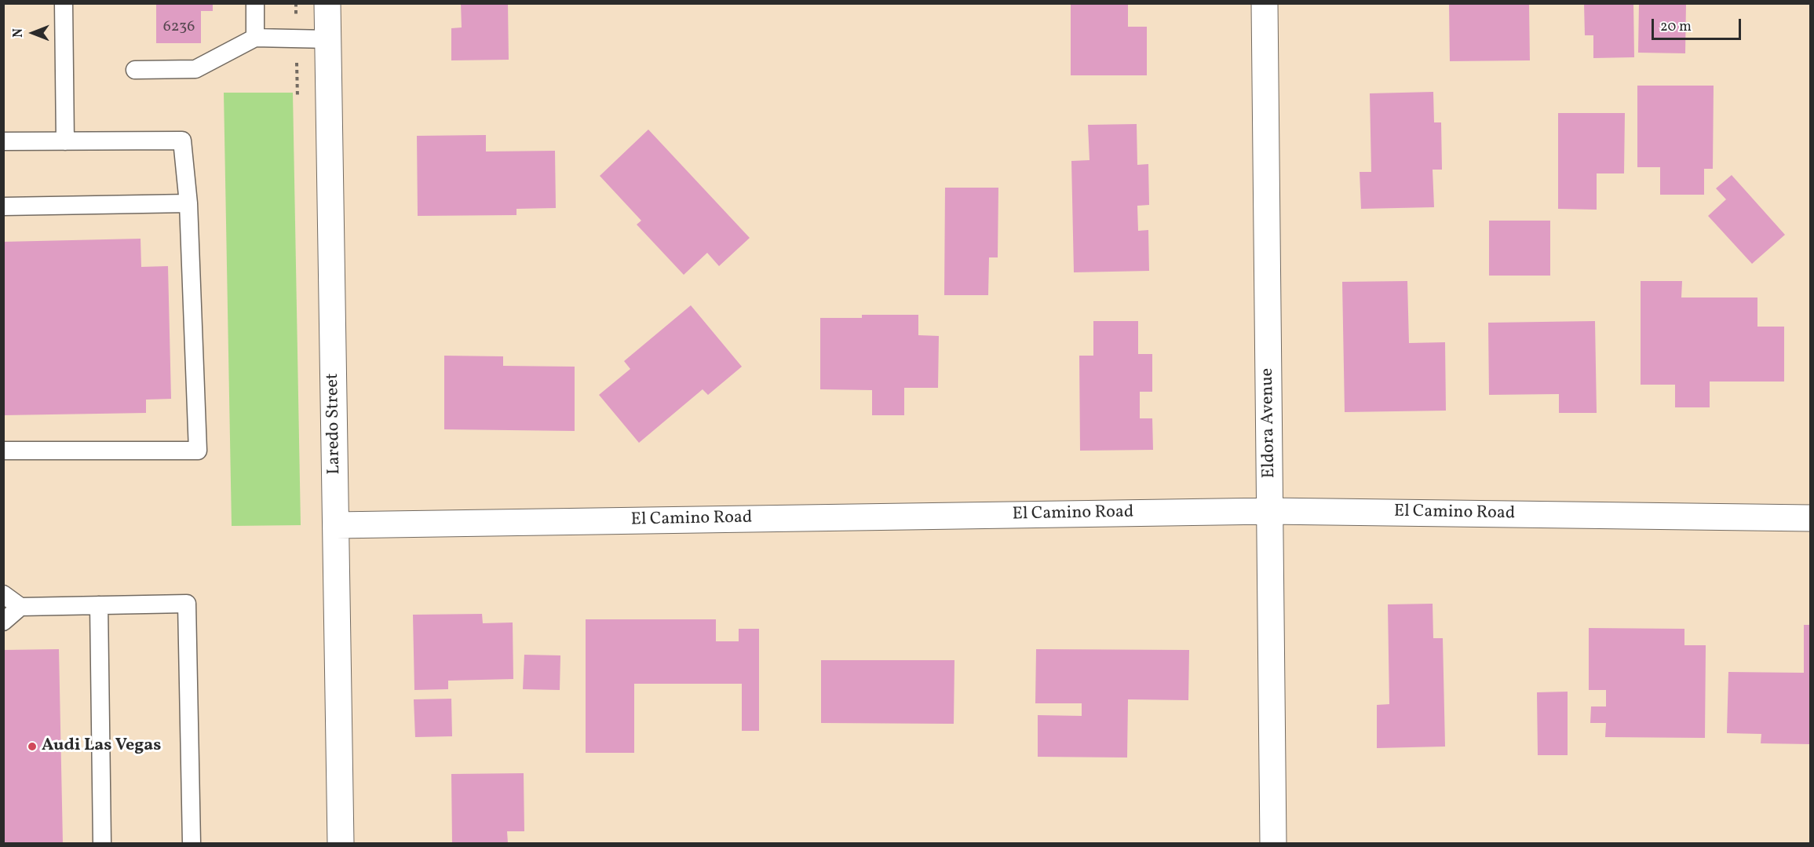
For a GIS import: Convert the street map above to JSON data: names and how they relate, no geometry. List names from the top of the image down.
{
  "streets": {
    "street": ["Eldora Avenue", "Laredo Street", "El Camino Road"]
  },
  "crossings": [
    ["Eldora Avenue", "El Camino Road"],
    ["Laredo Street", "El Camino Road"]
  ],
  "places": ["Audi Las Vegas"],
  "house_numbers": ["6236"],
  "scale_bar": "20 m",
  "north": "left"
}
